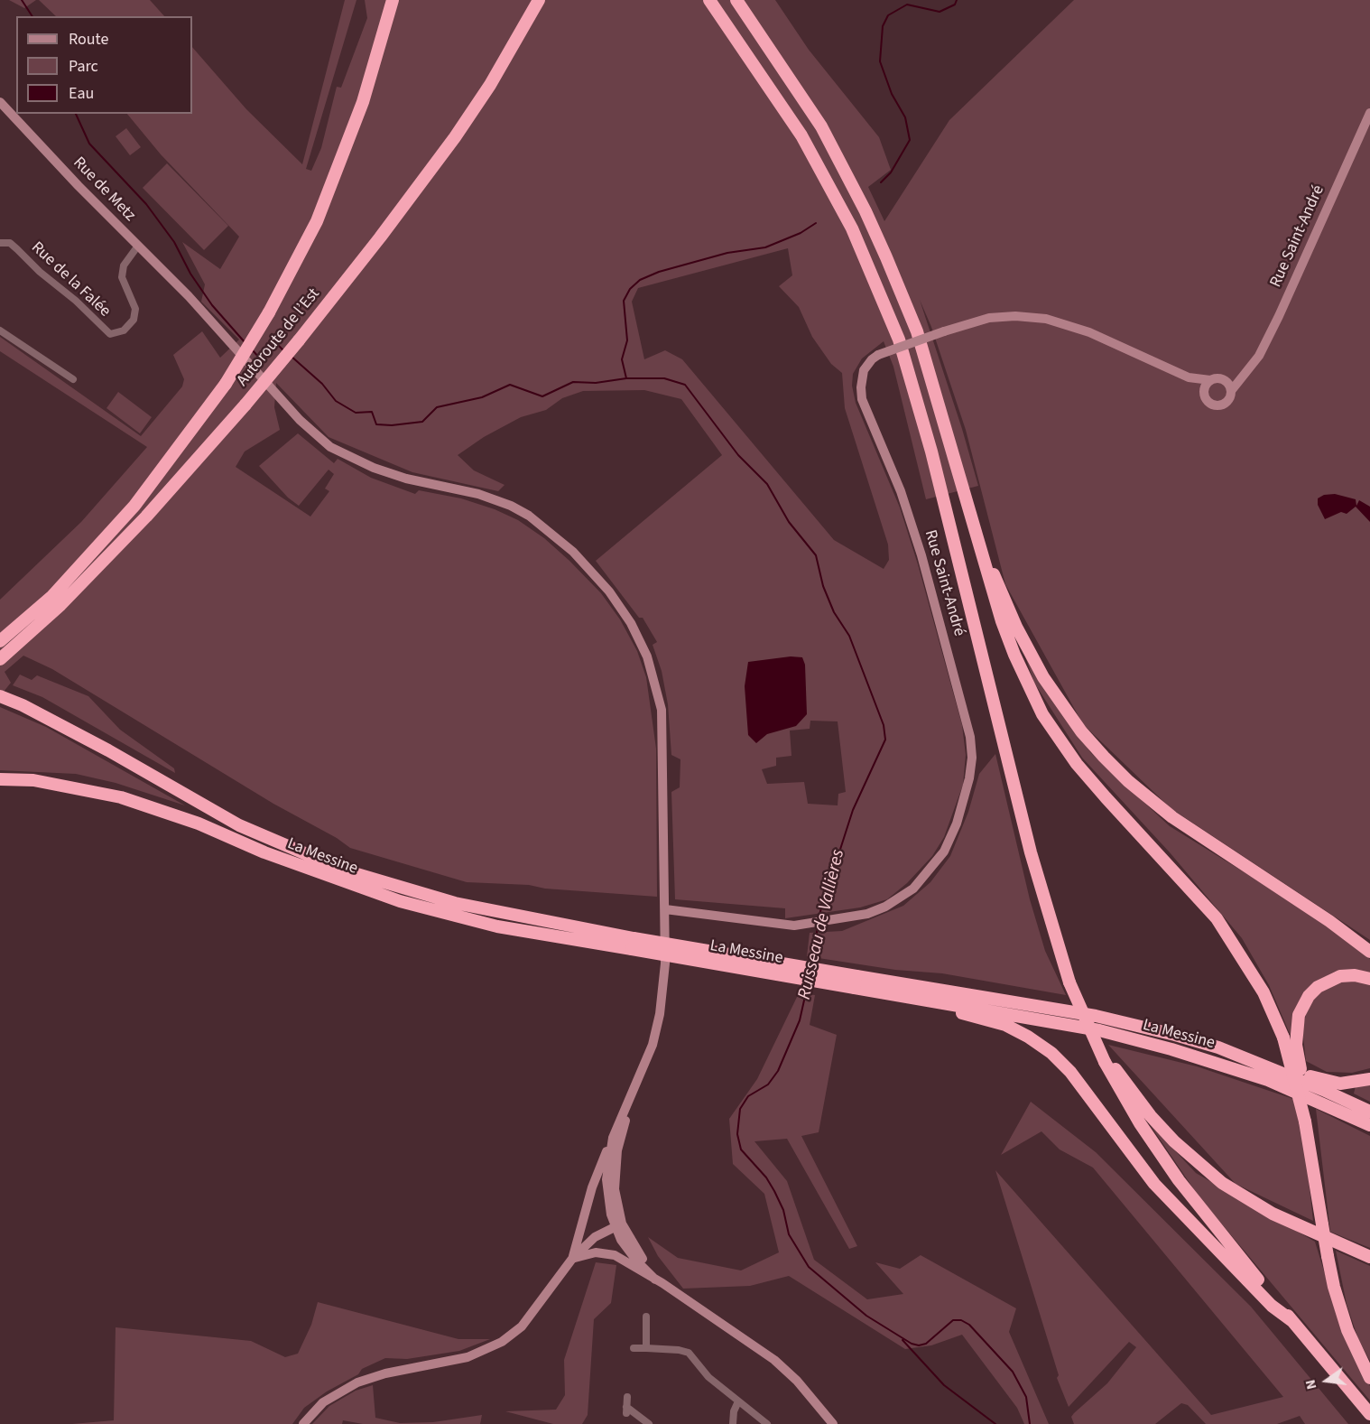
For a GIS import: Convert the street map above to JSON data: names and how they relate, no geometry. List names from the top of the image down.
{
  "streets": {
    "highway": ["Autoroute de l’Est", "La Messine"],
    "main road": ["Rue de Metz", "Rue Saint-André"],
    "street": ["Rue de la Falée"]
  },
  "crossings": [
    ["Rue de Metz", "Rue Saint-André"],
    ["Rue de Metz", "Rue de la Falée"]
  ],
  "water": ["Ruisseau de Vallières"],
  "legend": ["Route", "Parc", "Eau"],
  "north": "left"
}
